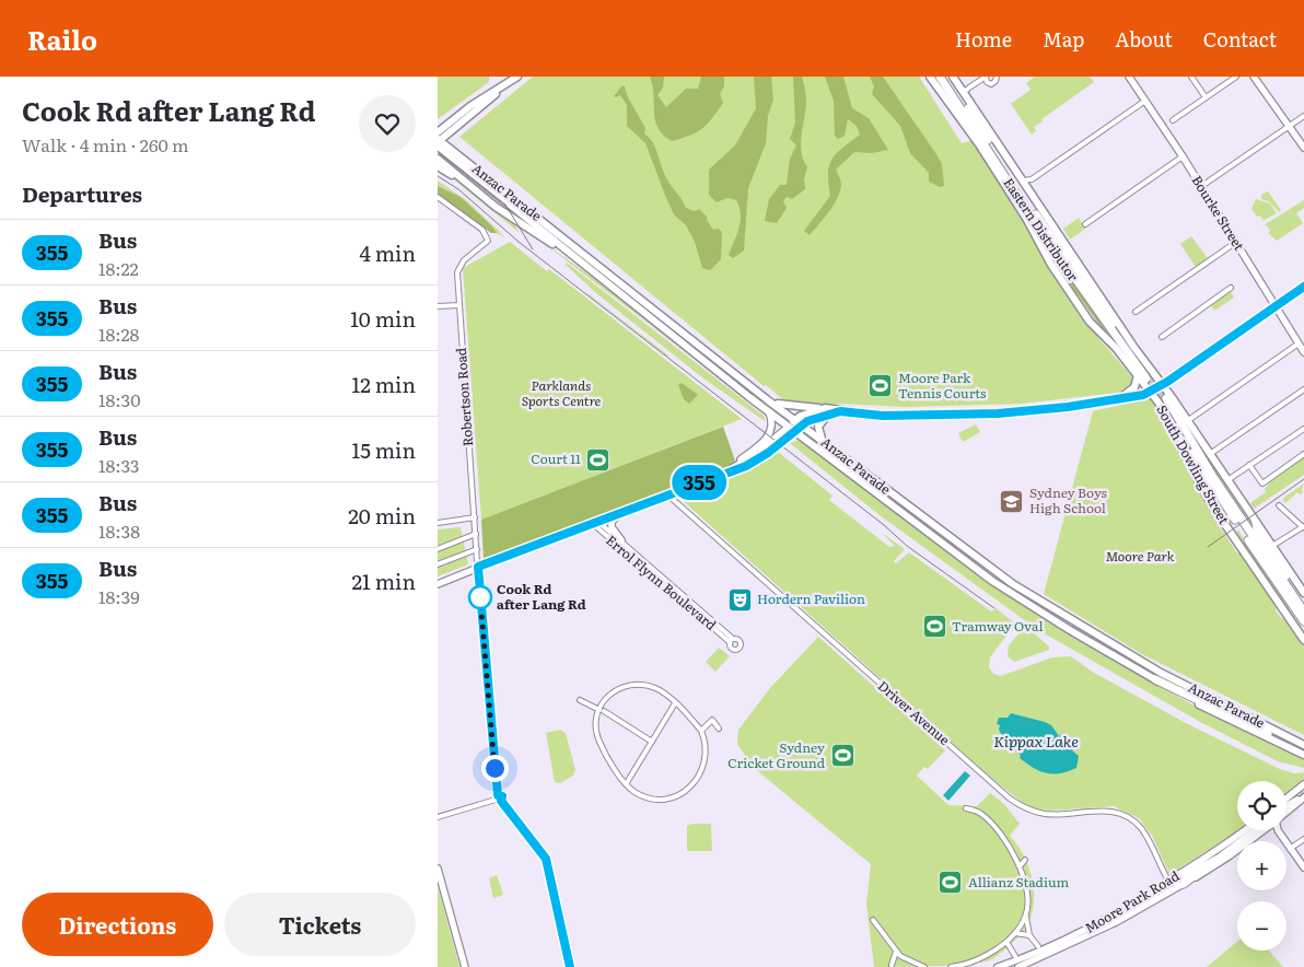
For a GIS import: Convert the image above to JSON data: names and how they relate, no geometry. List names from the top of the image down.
{
  "streets": {
    "highway": ["Eastern Distributor"],
    "main road": ["Anzac Parade", "South Dowling Street"],
    "street": [
      "Bourke Street",
      "Robertson Road",
      "Errol Flynn Boulevard",
      "Driver Avenue",
      "Moore Park Road"
    ]
  },
  "crossings": [
    ["Driver Avenue", "Moore Park Road"]
  ],
  "water": ["Kippax Lake"],
  "parks": ["Parklands Sports Centre", "Moore Park"],
  "places": {
    "sports": [
      "Moore Park Tennis Courts",
      "Court 11",
      "Tramway Oval",
      "Sydney Cricket Ground",
      "Allianz Stadium"
    ],
    "school or university": ["Sydney Boys High School"],
    "other": ["Cook Rd after Lang Rd"],
    "theatre": ["Hordern Pavilion"]
  },
  "lines": ["bus line 355"],
  "page": {
    "header": "Railo",
    "nav": [
      "Home",
      "Map",
      "About",
      "Contact"
    ],
    "heading": [
      ["Cook Rd after Lang Rd", "Walk · 4 min · 260 m"],
      "Departures"
    ],
    "on_map": "355",
    "list": [
      {
        "mark": "355",
        "name": "Bus",
        "note": "18:22",
        "value": "4 min"
      },
      {
        "mark": "355",
        "name": "Bus",
        "note": "18:28",
        "value": "10 min"
      },
      {
        "mark": "355",
        "name": "Bus",
        "note": "18:30",
        "value": "12 min"
      },
      {
        "mark": "355",
        "name": "Bus",
        "note": "18:33",
        "value": "15 min"
      },
      {
        "mark": "355",
        "name": "Bus",
        "note": "18:38",
        "value": "20 min"
      },
      {
        "mark": "355",
        "name": "Bus",
        "note": "18:39",
        "value": "21 min"
      }
    ],
    "map_buttons": ["+", "−"],
    "buttons": ["Directions", "Tickets"]
  }
}
